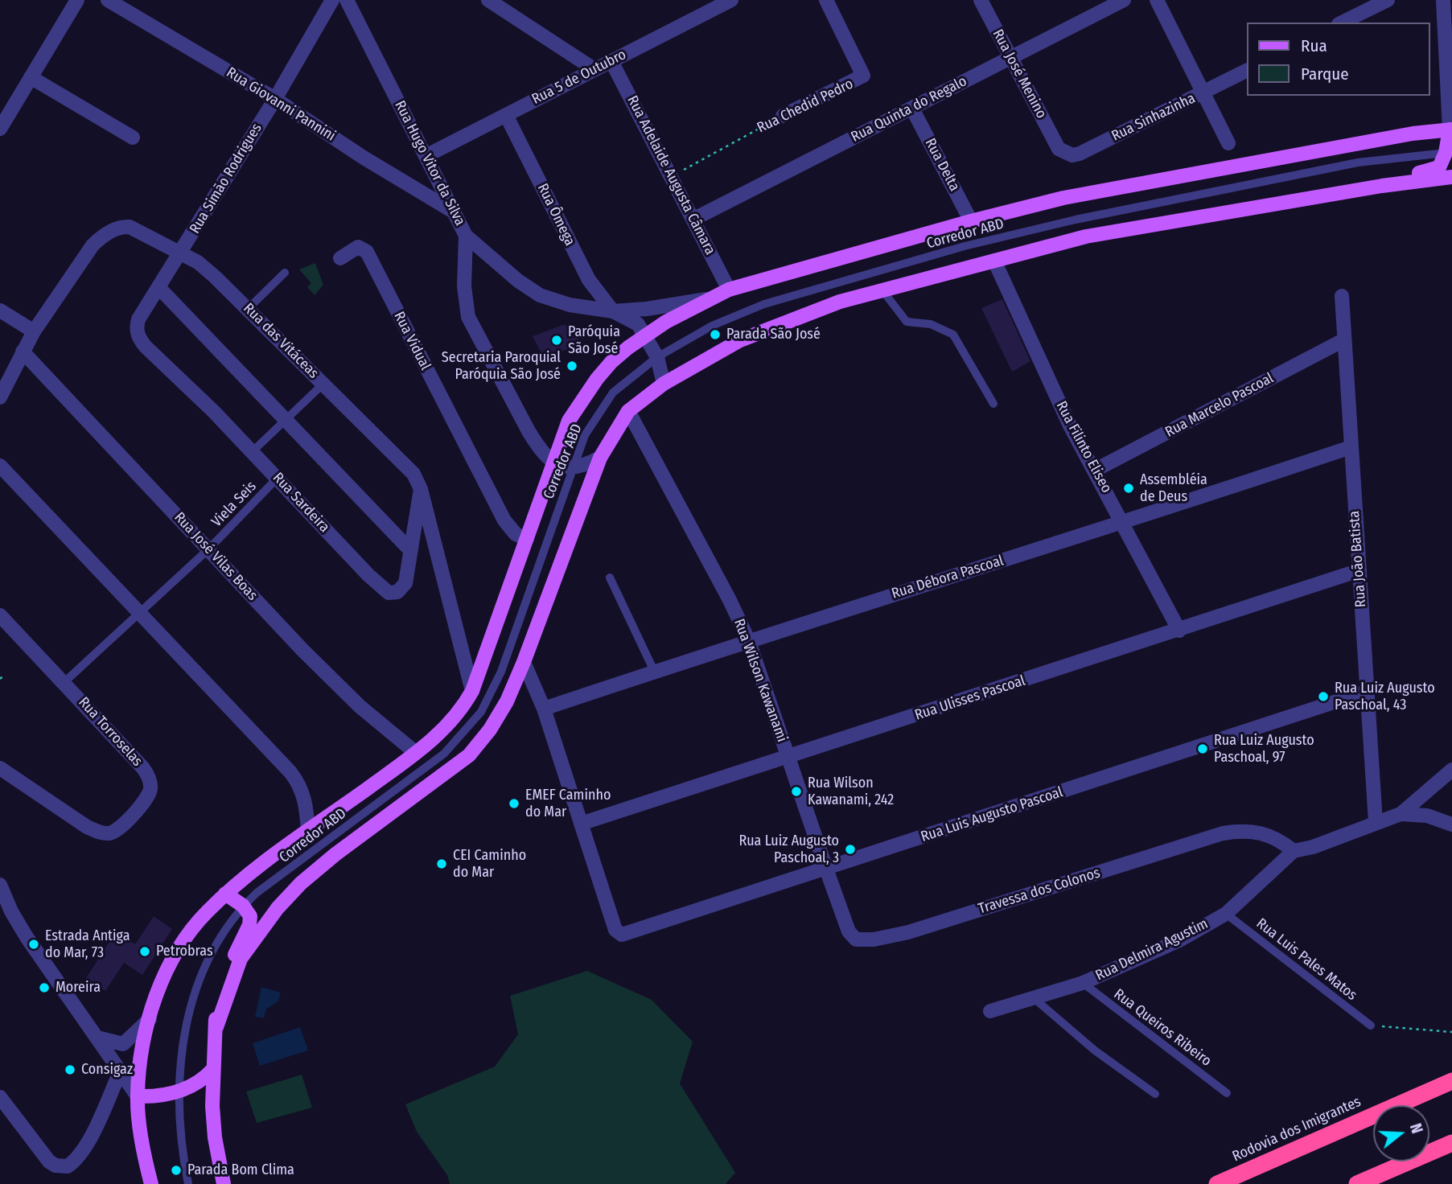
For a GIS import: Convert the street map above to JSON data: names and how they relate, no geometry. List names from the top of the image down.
{
  "streets": {
    "highway": ["Rodovia dos Imigrantes"],
    "street": [
      "Rua José Menino",
      "Rua 5 de Outubro",
      "Rua Giovanni Pannini",
      "Rua Chedid Pedro",
      "Rua Quinta do Regalo",
      "Rua Sinhazinha",
      "Rua Hugo Vitor da Silva",
      "Rua Delta",
      "Rua Adelaide Augusta Câmara",
      "Rua Simão Rodrigues",
      "Rua Ômega",
      "Rua das Vitáceas",
      "Rua Vidual",
      "Rua Marcelo Pascoal",
      "Rua Filinto Eliseo",
      "Rua Sardeira",
      "Rua José Vilas Boas",
      "Rua João Batista",
      "Rua Débora Pascoal",
      "Rua Wilson Kawanami",
      "Rua Ulisses Pascoal",
      "Rua Torroselas",
      "Rua Luis Augusto Pascoal",
      "Travessa dos Colonos",
      "Rua Delmira Agustim"
    ],
    "lane": [
      "Corredor ABD",
      "Viela Seis",
      "Rua Luis Pales Matos",
      "Rua Queiros Ribeiro"
    ]
  },
  "crossings": [
    ["Rua José Menino", "Rua Quinta do Regalo"],
    ["Rua José Menino", "Rua Sinhazinha"],
    ["Rua 5 de Outubro", "Rua Hugo Vitor da Silva"],
    ["Rua 5 de Outubro", "Rua Adelaide Augusta Câmara"],
    ["Rua 5 de Outubro", "Rua Ômega"],
    ["Rua Giovanni Pannini", "Rua Hugo Vitor da Silva"],
    ["Rua Giovanni Pannini", "Rua Simão Rodrigues"],
    ["Rua Chedid Pedro", "Rua Adelaide Augusta Câmara"],
    ["Rua Quinta do Regalo", "Rua Delta"],
    ["Rua Quinta do Regalo", "Rua Adelaide Augusta Câmara"],
    ["Rua Hugo Vitor da Silva", "Rua Ômega"],
    ["Rua Hugo Vitor da Silva", "Corredor ABD"],
    ["Rua Simão Rodrigues", "Rua das Vitáceas"],
    ["Rua Simão Rodrigues", "Rua Sardeira"],
    ["Rua das Vitáceas", "Rua Sardeira"],
    ["Rua das Vitáceas", "Rua José Vilas Boas"],
    ["Rua Marcelo Pascoal", "Rua Filinto Eliseo"],
    ["Rua Marcelo Pascoal", "Rua João Batista"],
    ["Rua Filinto Eliseo", "Rua Débora Pascoal"],
    ["Rua Filinto Eliseo", "Rua Ulisses Pascoal"],
    ["Rua Sardeira", "Viela Seis"],
    ["Viela Seis", "Rua José Vilas Boas"],
    ["Viela Seis", "Rua Torroselas"],
    ["Rua João Batista", "Rua Débora Pascoal"],
    ["Rua João Batista", "Rua Ulisses Pascoal"],
    ["Rua João Batista", "Rua Luis Augusto Pascoal"],
    ["Rua João Batista", "Rua Delmira Agustim"],
    ["Rua Débora Pascoal", "Rua Wilson Kawanami"],
    ["Rua Wilson Kawanami", "Rua Ulisses Pascoal"],
    ["Rua Wilson Kawanami", "Rua Luis Augusto Pascoal"],
    ["Rua Wilson Kawanami", "Travessa dos Colonos"],
    ["Rua Ulisses Pascoal", "Rua Luis Augusto Pascoal"],
    ["Rua Luis Augusto Pascoal", "Travessa dos Colonos"],
    ["Travessa dos Colonos", "Rua Delmira Agustim"],
    ["Rua Delmira Agustim", "Rua Luis Pales Matos"],
    ["Rua Delmira Agustim", "Rua Queiros Ribeiro"]
  ],
  "places": [
    "Parada São José",
    "Paróquia São José",
    "Secretaria Paroquial Paróquia São José",
    "Assembléia de Deus",
    "Rua Luiz Augusto Paschoal, 43",
    "Rua Luiz Augusto Paschoal, 97",
    "Rua Wilson Kawanami, 242",
    "EMEF Caminho do Mar",
    "Rua Luiz Augusto Paschoal, 3",
    "CEI Caminho do Mar",
    "Estrada Antiga do Mar, 73",
    "Petrobras",
    "Moreira",
    "Consigaz",
    "Parada Bom Clima"
  ],
  "legend": ["Rua", "Parque"],
  "north": "right"
}
